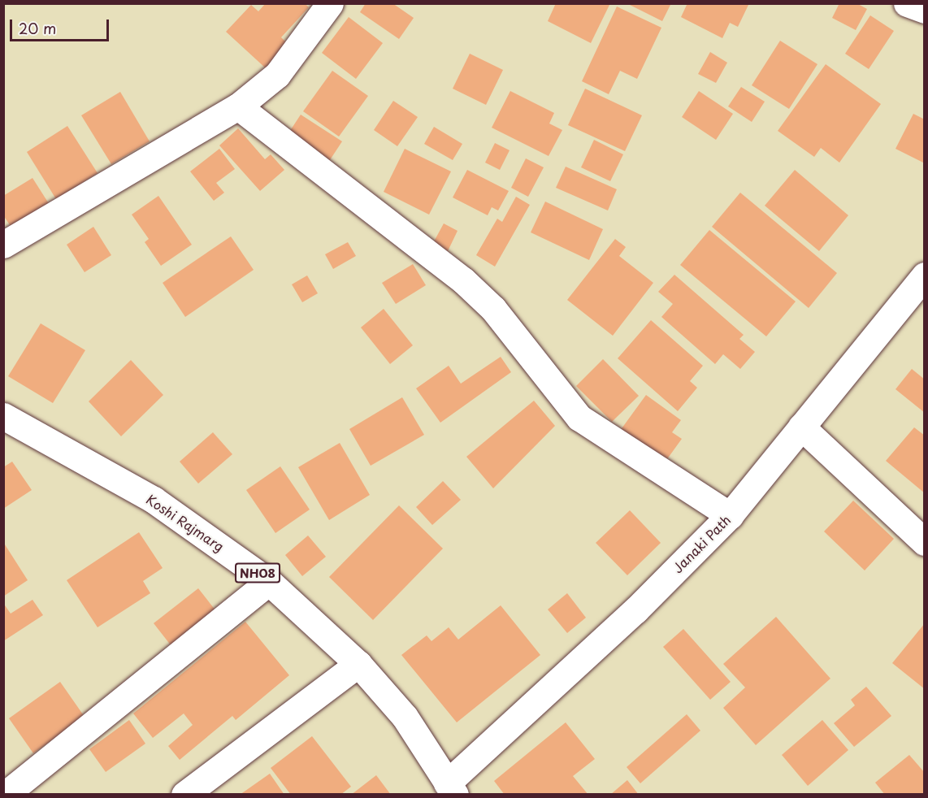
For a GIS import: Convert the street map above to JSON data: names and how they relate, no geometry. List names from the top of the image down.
{
  "streets": {
    "street": ["Koshi Rajmarg", "Janaki Path", "NH08"]
  },
  "crossings": [
    ["Koshi Rajmarg", "Janaki Path"]
  ],
  "scale_bar": "20 m"
}
